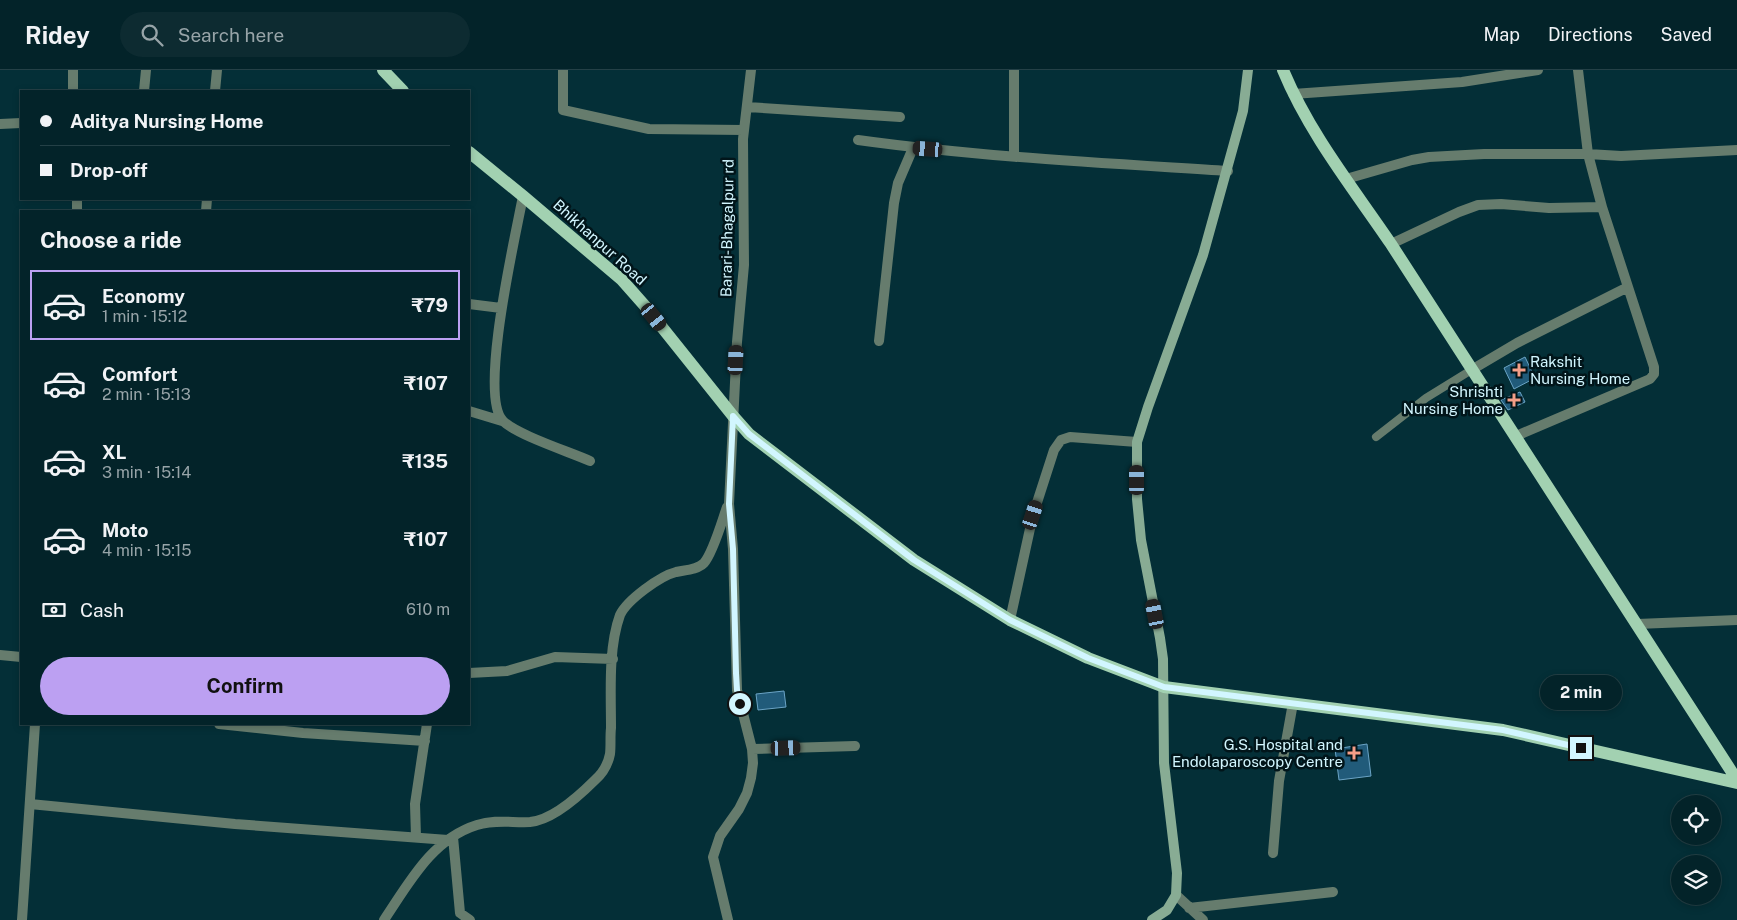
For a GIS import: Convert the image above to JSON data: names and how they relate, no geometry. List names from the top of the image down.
{
  "streets": {
    "main road": ["Bhikhanpur Road"],
    "street": ["Barari-Bhagalpur rd"]
  },
  "crossings": [
    ["Barari-Bhagalpur rd", "Bhikhanpur Road"]
  ],
  "places": {
    "health": ["Rakshit Nursing Home", "Shrishti Nursing Home", "G.S. Hospital and Endolaparoscopy Centre"]
  },
  "page": {
    "header": "Ridey",
    "search": "Search here",
    "nav": ["Map", "Directions", "Saved"],
    "banner": ["Aditya Nursing Home", "Drop-off"],
    "heading": "Choose a ride",
    "list": [
      {
        "name": "Economy",
        "note": "1 min · 15:12",
        "value": "₹79"
      },
      {
        "name": "Comfort",
        "note": "2 min · 15:13",
        "value": "₹107"
      },
      {
        "name": "XL",
        "note": "3 min · 15:14",
        "value": "₹135"
      },
      {
        "name": "Moto",
        "note": "4 min · 15:15",
        "value": "₹107"
      }
    ],
    "pay": ["Cash", "610 m"],
    "buttons": "Confirm",
    "bubble": "2 min"
  }
}
